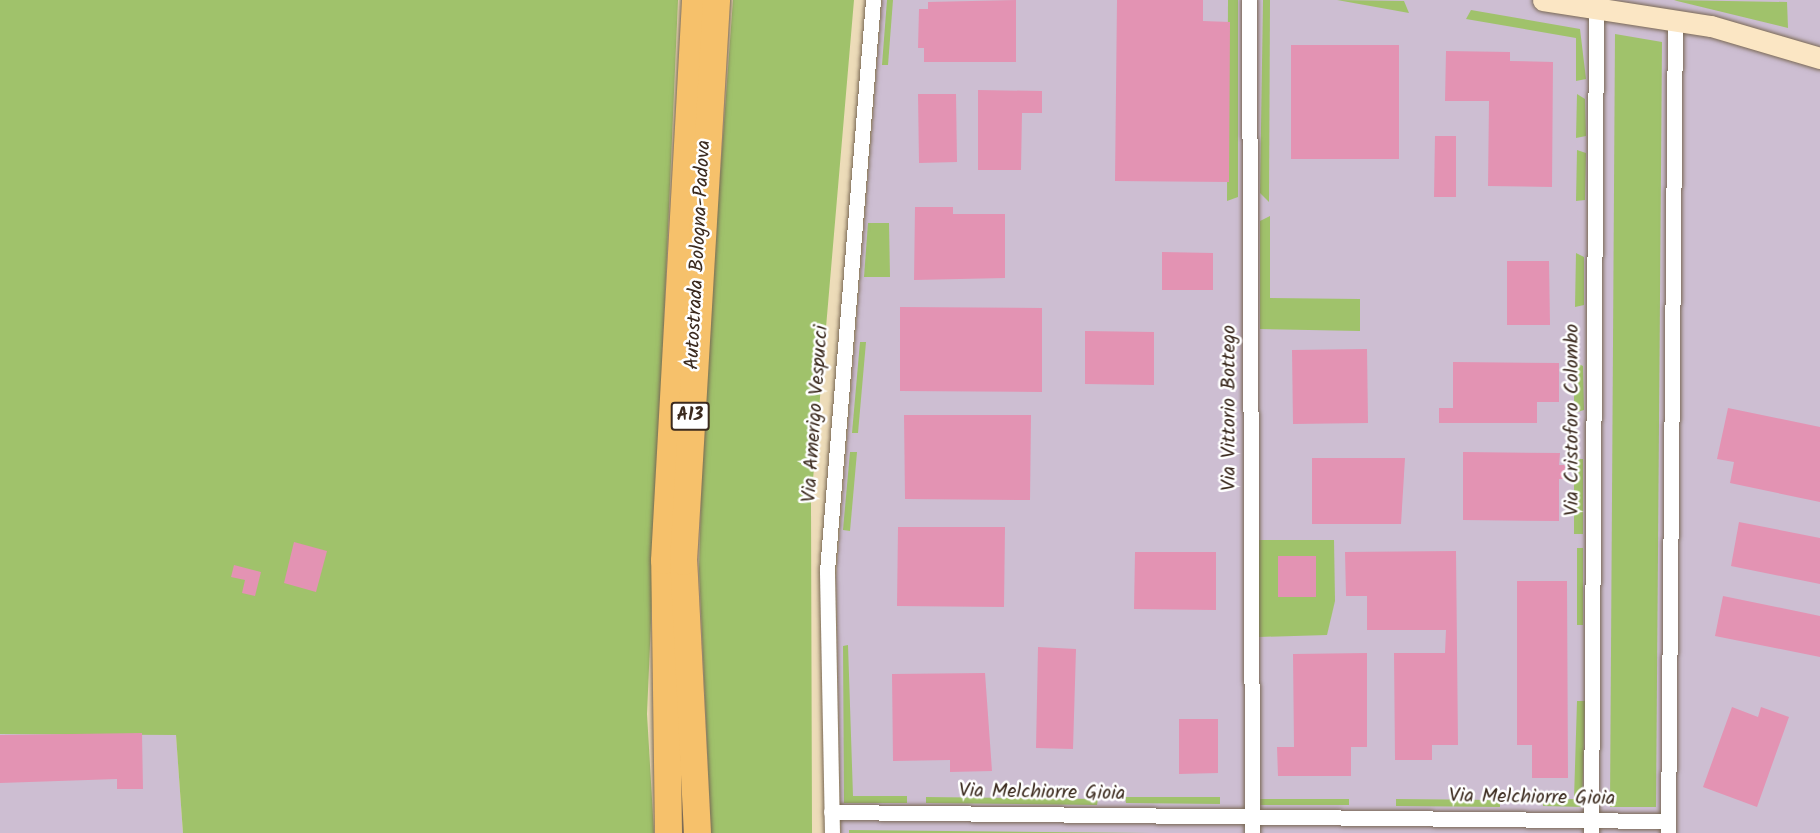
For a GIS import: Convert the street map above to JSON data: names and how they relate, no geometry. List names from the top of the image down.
{
  "streets": {
    "highway": ["Autostrada Bologna-Padova", "A13"],
    "street": [
      "Via Vittorio Bottego",
      "Via Amerigo Vespucci",
      "Via Cristoforo Colombo",
      "Via Melchiorre Gioia"
    ]
  },
  "crossings": [
    ["Via Vittorio Bottego", "Via Melchiorre Gioia"],
    ["Via Amerigo Vespucci", "Via Melchiorre Gioia"],
    ["Via Cristoforo Colombo", "Via Melchiorre Gioia"]
  ]
}
